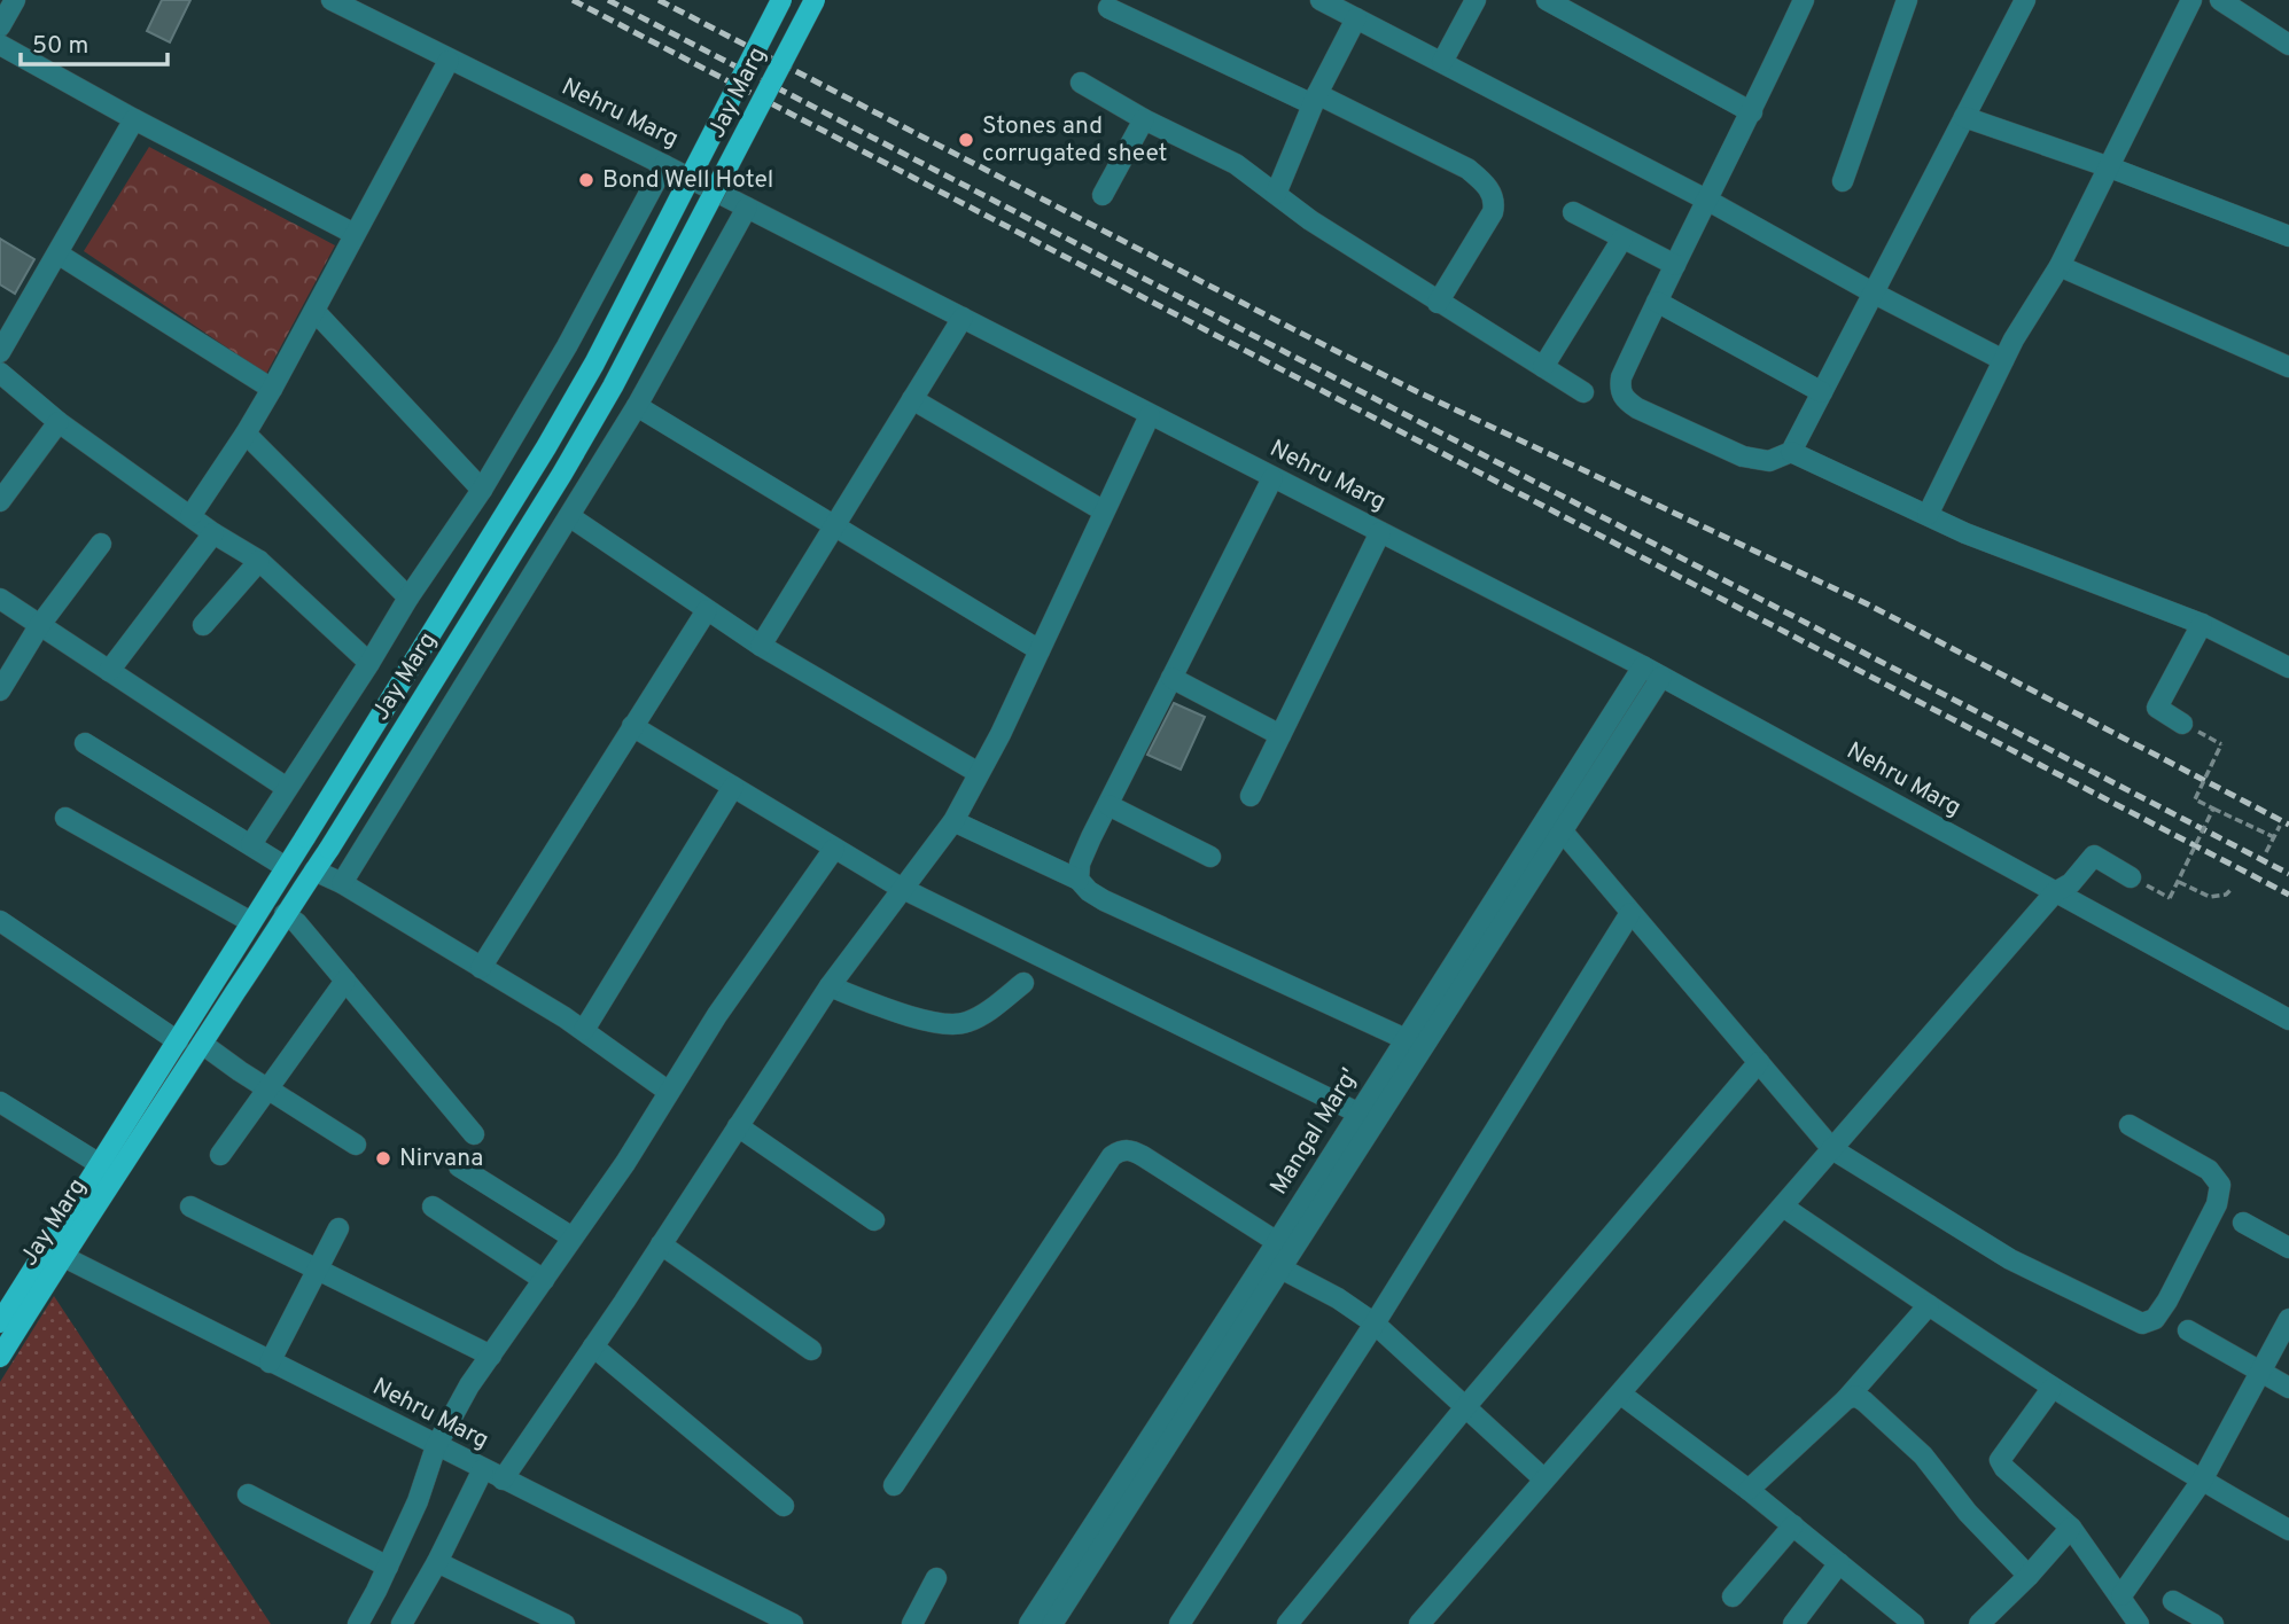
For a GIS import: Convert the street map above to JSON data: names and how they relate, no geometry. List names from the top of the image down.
{
  "streets": {
    "main road": ["Jay Marg"],
    "street": ["Nehru Marg", "Mangal Marg'"]
  },
  "crossings": [
    ["Jay Marg", "Nehru Marg"],
    ["Nehru Marg", "Mangal Marg'"]
  ],
  "places": ["Stones and corrugated sheet", "Bond Well Hotel", "Nirvana"],
  "scale_bar": "50 m"
}
